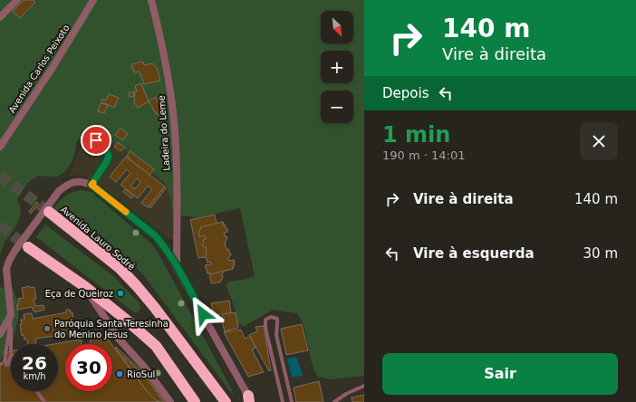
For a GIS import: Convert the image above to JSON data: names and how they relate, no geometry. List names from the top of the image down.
{
  "streets": {
    "highway": ["Avenida Lauro Sodré"],
    "street": ["Avenida Carlos Peixoto", "Ladeira do Leme"]
  },
  "places": ["Eça de Queiroz", "Paróquia Santa Teresinha do Menino Jesus", "RioSul"],
  "north": "bottom right",
  "page": {
    "turn": ["140 m", "Vire à direita"],
    "map_buttons": ["+", "−"],
    "then": "Depois",
    "heading": ["1 min", "190 m · 14:01"],
    "list": [
      {
        "name": "Vire à direita",
        "value": "140 m"
      },
      {
        "name": "Vire à esquerda",
        "value": "30 m"
      }
    ],
    "speed": "26 km/h",
    "limit": "30",
    "buttons": "Sair"
  }
}
